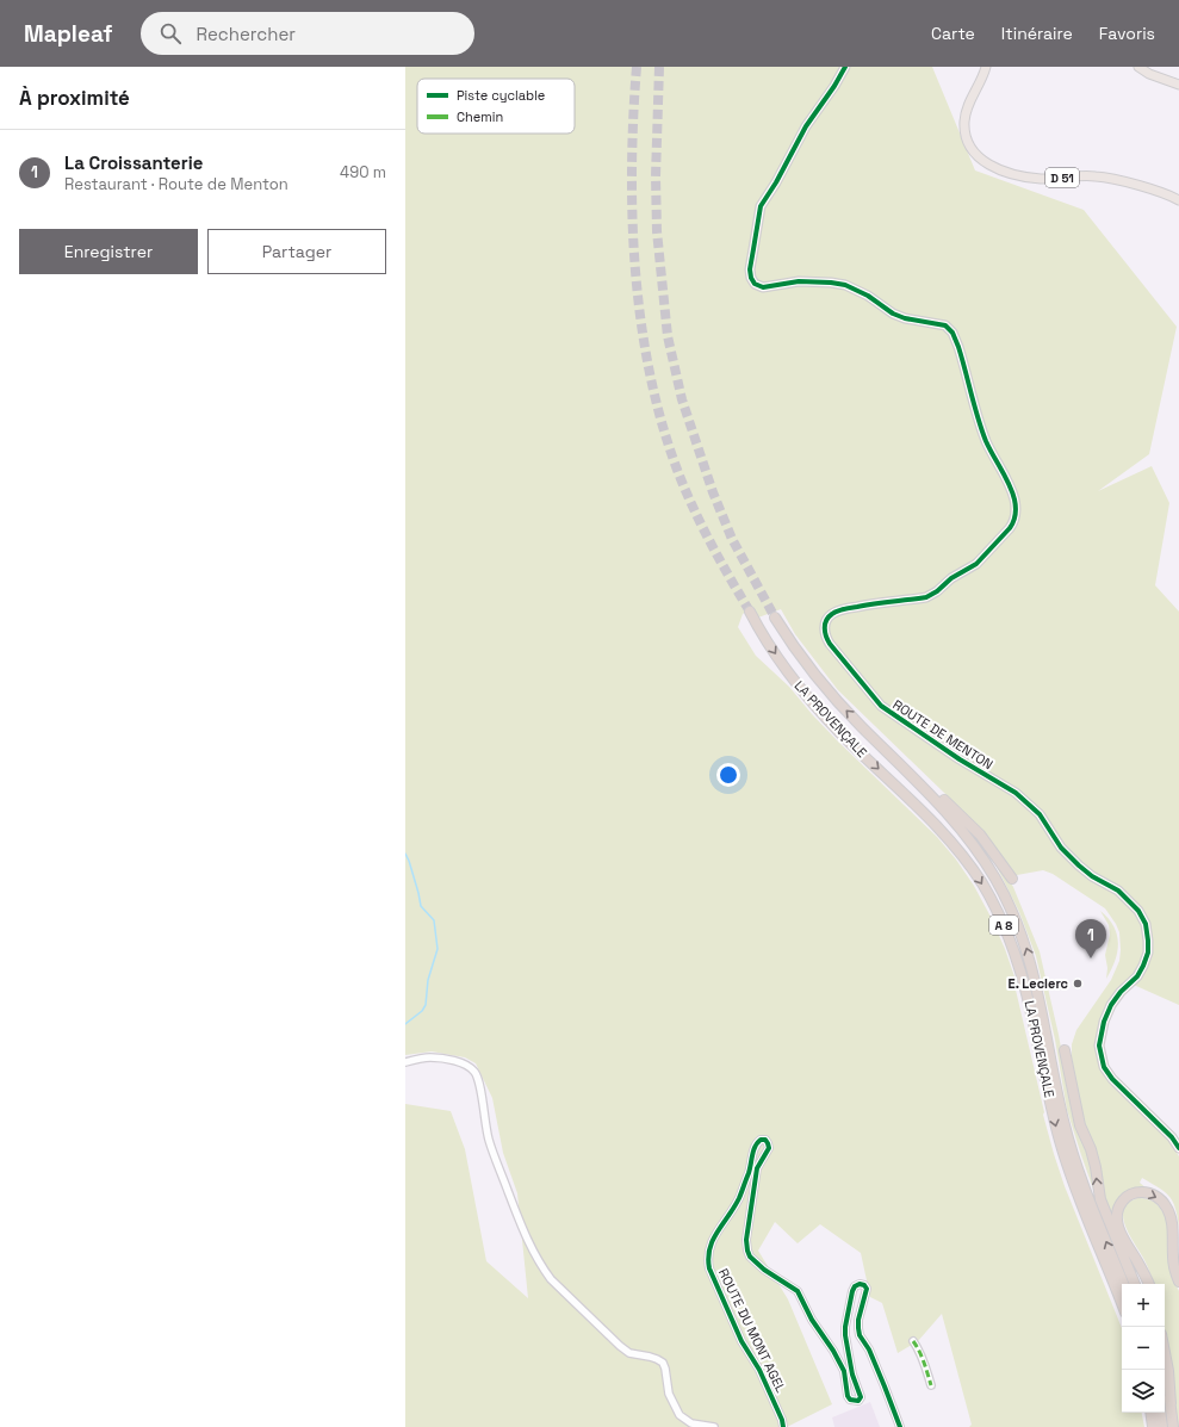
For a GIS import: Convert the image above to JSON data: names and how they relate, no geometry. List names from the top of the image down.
{
  "streets": {
    "highway": ["LA PROVENÇALE", "A 8"],
    "main road": ["D 51", "ROUTE DE MENTON"],
    "street": ["ROUTE DU MONT AGEL"]
  },
  "places": ["E. Leclerc"],
  "legend": ["Piste cyclable", "Chemin"],
  "page": {
    "header": "Mapleaf",
    "search": "Rechercher",
    "nav": ["Carte", "Itinéraire", "Favoris"],
    "heading": "À proximité",
    "list": [
      {
        "mark": "1",
        "name": "La Croissanterie",
        "note": "Restaurant · Route de Menton",
        "value": "490 m"
      }
    ],
    "buttons": ["Enregistrer", "Partager"],
    "pins": "1",
    "map_buttons": ["+", "−"]
  }
}
